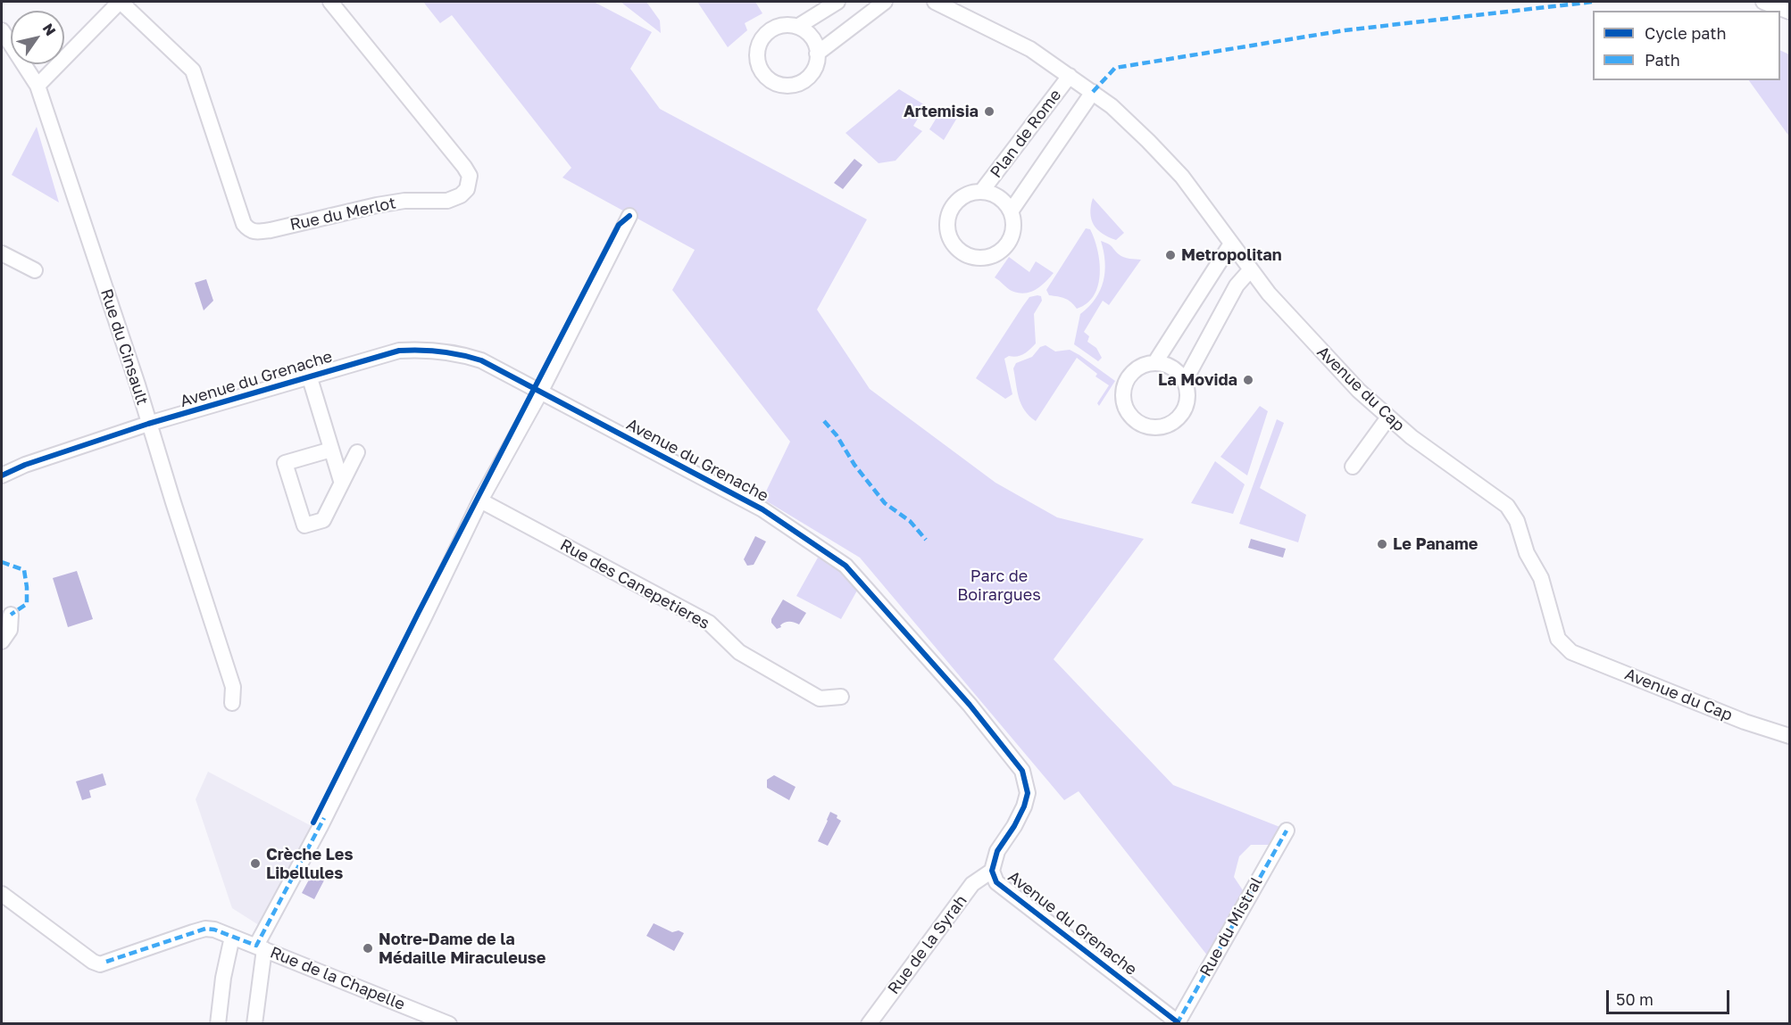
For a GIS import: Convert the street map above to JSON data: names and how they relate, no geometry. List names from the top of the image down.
{
  "streets": {
    "street": [
      "Plan de Rome",
      "Rue du Merlot",
      "Rue du Cinsault",
      "Avenue du Grenache",
      "Avenue du Cap",
      "Rue des Canepetieres",
      "Rue du Mistral",
      "Rue de la Syrah",
      "Rue de la Chapelle"
    ]
  },
  "crossings": [
    ["Plan de Rome", "Avenue du Cap"],
    ["Rue du Merlot", "Rue du Cinsault"],
    ["Rue du Cinsault", "Avenue du Grenache"],
    ["Avenue du Grenache", "Rue du Mistral"],
    ["Avenue du Grenache", "Rue de la Syrah"]
  ],
  "parks": ["Parc de Boirargues"],
  "places": [
    "Artemisia",
    "Metropolitan",
    "La Movida",
    "Le Paname",
    "Crèche Les Libellules",
    "Notre-Dame de la Médaille Miraculeuse"
  ],
  "legend": ["Cycle path", "Path"],
  "scale_bar": "50 m",
  "north": "top right"
}
